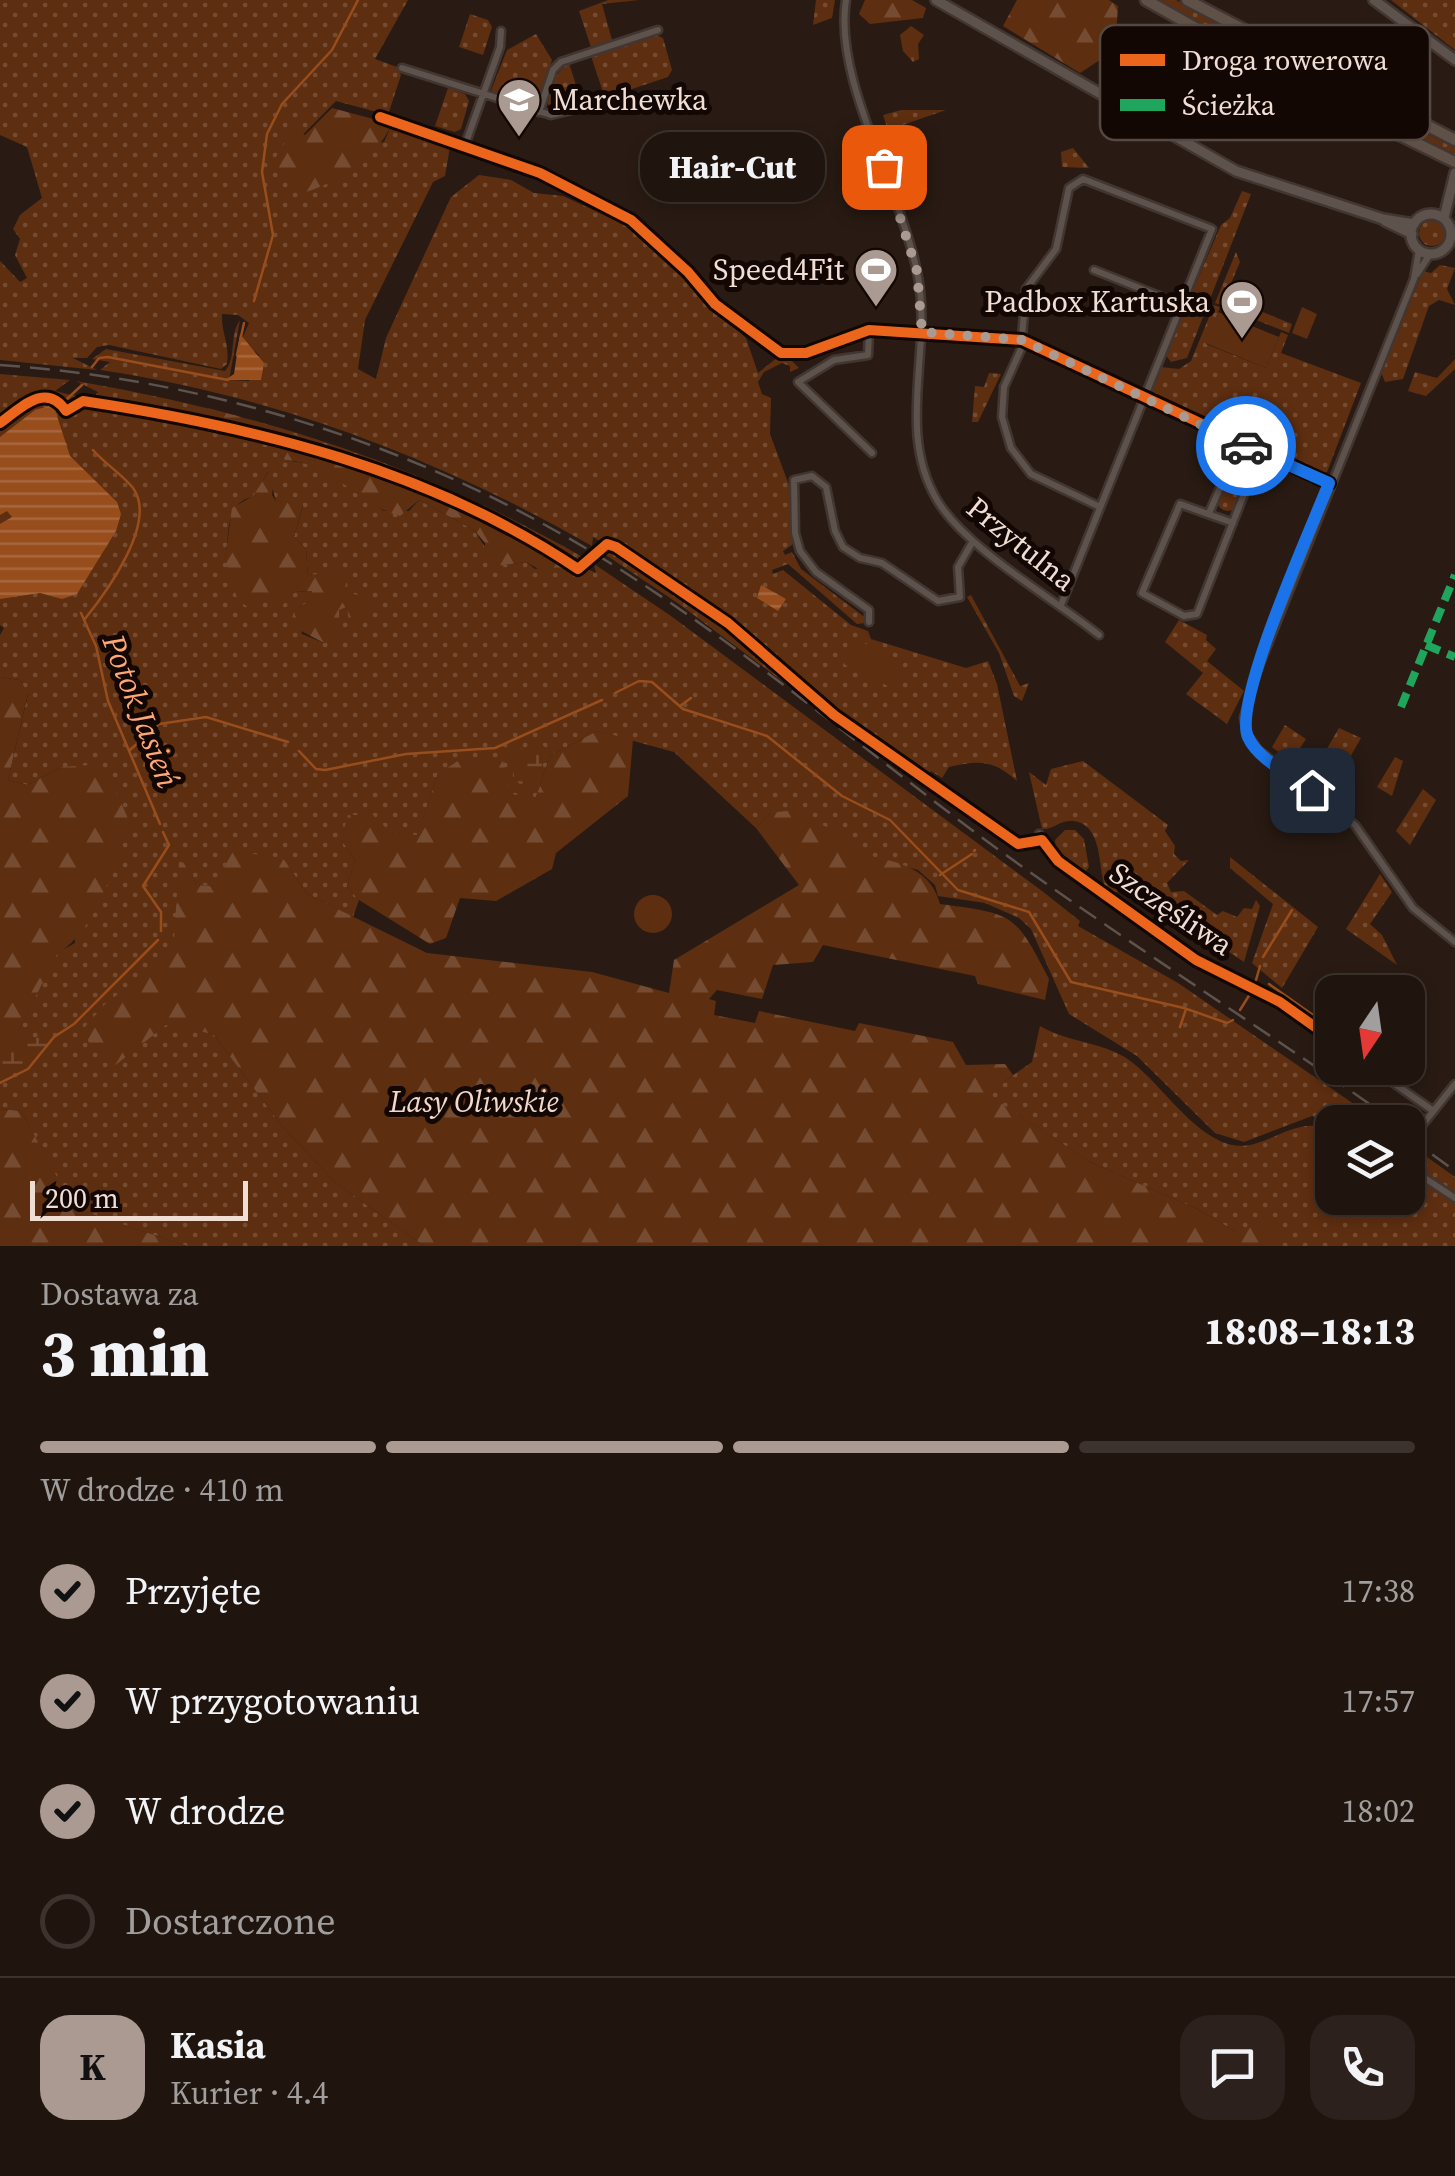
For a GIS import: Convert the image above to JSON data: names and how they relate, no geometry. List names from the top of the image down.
{
  "streets": {
    "street": ["Przytulna", "Szczęśliwa"]
  },
  "water": ["Potok Jasień"],
  "parks": ["Lasy Oliwskie"],
  "places": {
    "school or university": ["Marchewka"],
    "other": ["Hair-Cut"],
    "sports": ["Speed4Fit", "Padbox Kartuska"]
  },
  "legend": ["Droga rowerowa", "Ścieżka"],
  "scale_bar": "200 m",
  "north": "bottom",
  "page": {
    "bubble": "Hair-Cut",
    "scale": "200 m",
    "heading": ["3 min", "Dostawa za", "18:08–18:13"],
    "panel": ["Kasia", "Kurier · 4.4"],
    "bar": "W drodze · 410 m",
    "list": [
      ["Przyjęte", "17:38"],
      ["W przygotowaniu", "17:57"],
      ["W drodze", "18:02"],
      "Dostarczone"
    ],
    "round": "K"
  }
}
